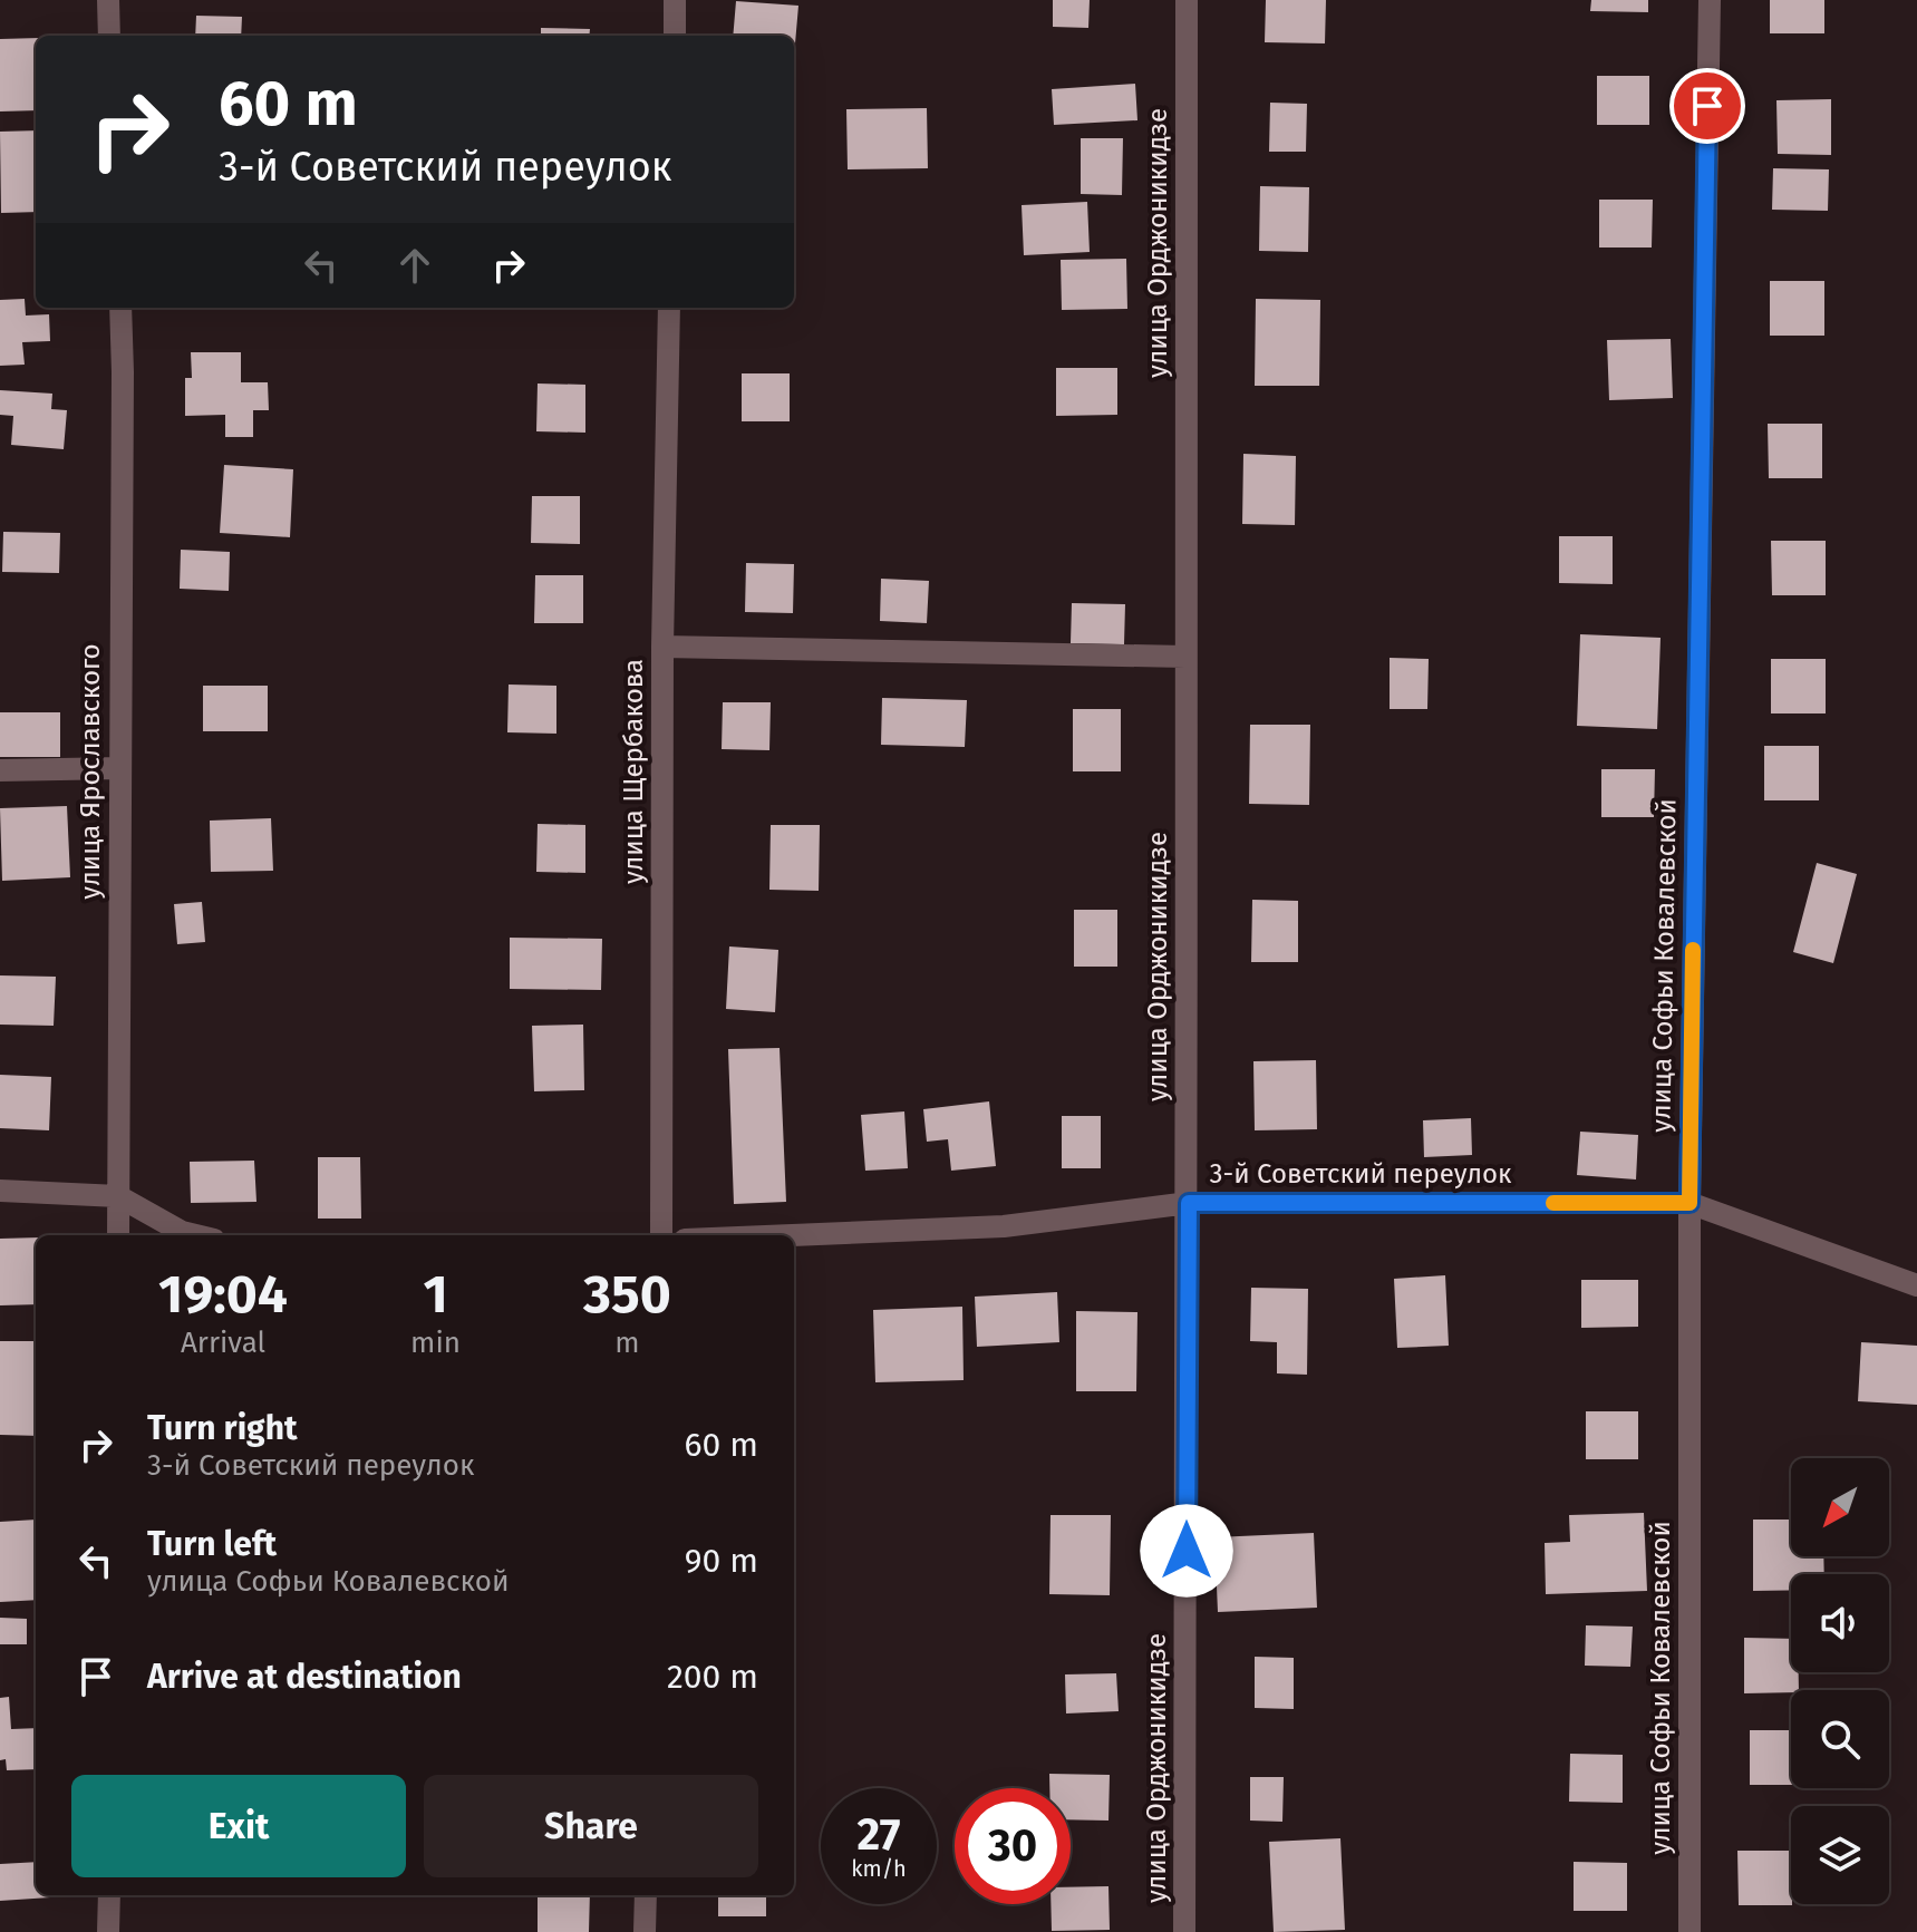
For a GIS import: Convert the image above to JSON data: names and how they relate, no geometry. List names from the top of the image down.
{
  "streets": {
    "street": [
      "улица Орджоникидзе",
      "улица Ярославского",
      "улица Щербакова",
      "улица Софьи Ковалевской",
      "3-й Советский переулок"
    ]
  },
  "crossings": [
    ["улица Орджоникидзе", "3-й Советский переулок"],
    ["улица Софьи Ковалевской", "3-й Советский переулок"]
  ],
  "north": "bottom left",
  "page": {
    "turn": ["60 m", "3-й Советский переулок"],
    "eta": [
      "19:04",
      "Arrival",
      "1",
      "min",
      "350",
      "m"
    ],
    "list": [
      {
        "name": "Turn right",
        "note": "3-й Советский переулок",
        "value": "60 m"
      },
      {
        "name": "Turn left",
        "note": "улица Софьи Ковалевской",
        "value": "90 m"
      },
      {
        "name": "Arrive at destination",
        "value": "200 m"
      }
    ],
    "buttons": ["Exit", "Share"],
    "speed": "27 km/h",
    "limit": "30"
  }
}
